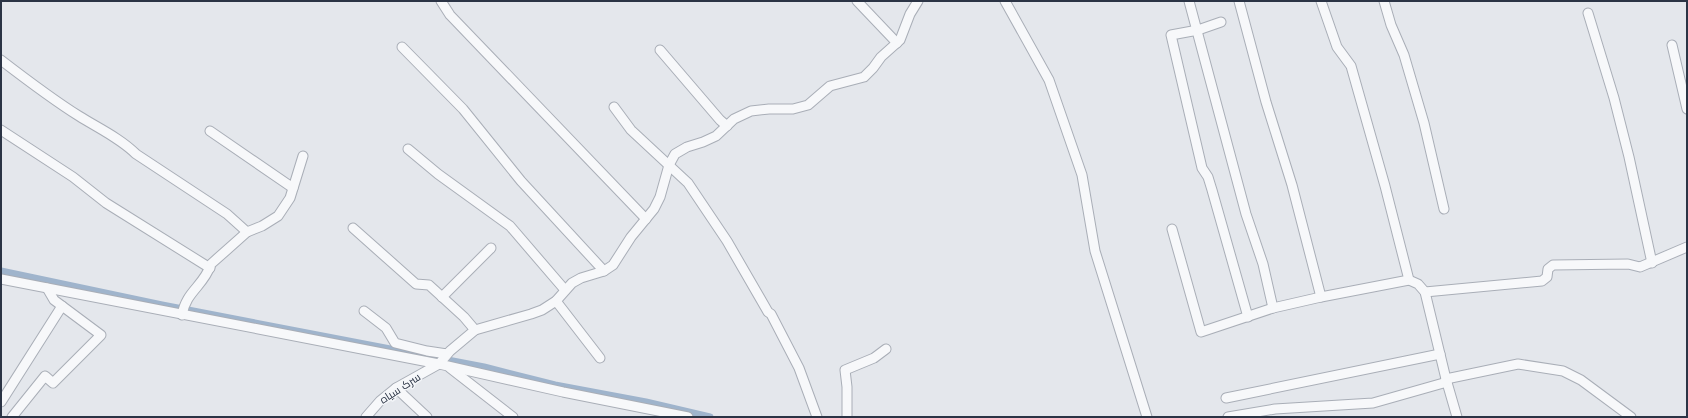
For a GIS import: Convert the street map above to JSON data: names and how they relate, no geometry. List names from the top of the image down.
{
  "streets": {
    "street": ["سرک سیاه"]
  }
}
